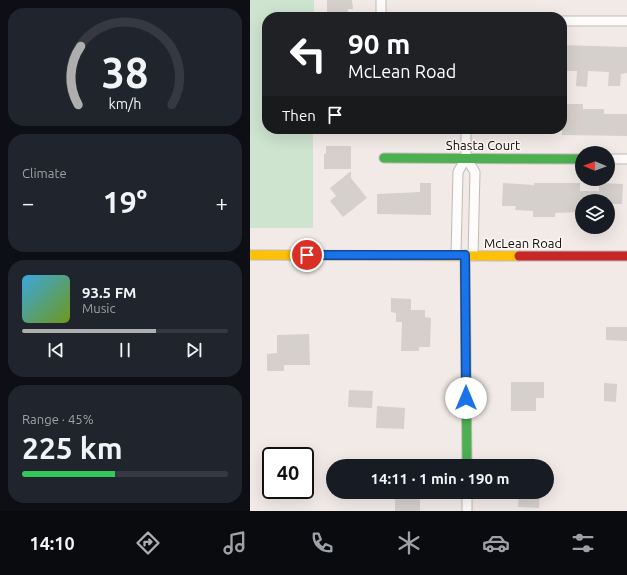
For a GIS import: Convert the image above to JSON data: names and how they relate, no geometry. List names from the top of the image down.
{
  "streets": {
    "street": ["Shasta Court", "McLean Road"]
  },
  "north": "left",
  "page": {
    "turn": ["90 m", "McLean Road"],
    "then": "Then",
    "tile": [
      "Climate",
      ["Range · 45%", "225 km"]
    ],
    "heat": ["−", "19°", "+"],
    "song": ["93.5 FM", "Music"],
    "limit": "40",
    "trip": "14:11 · 1 min · 190 m",
    "tabs": "14:10",
    "gauge": ["38", "km/h"]
  }
}
